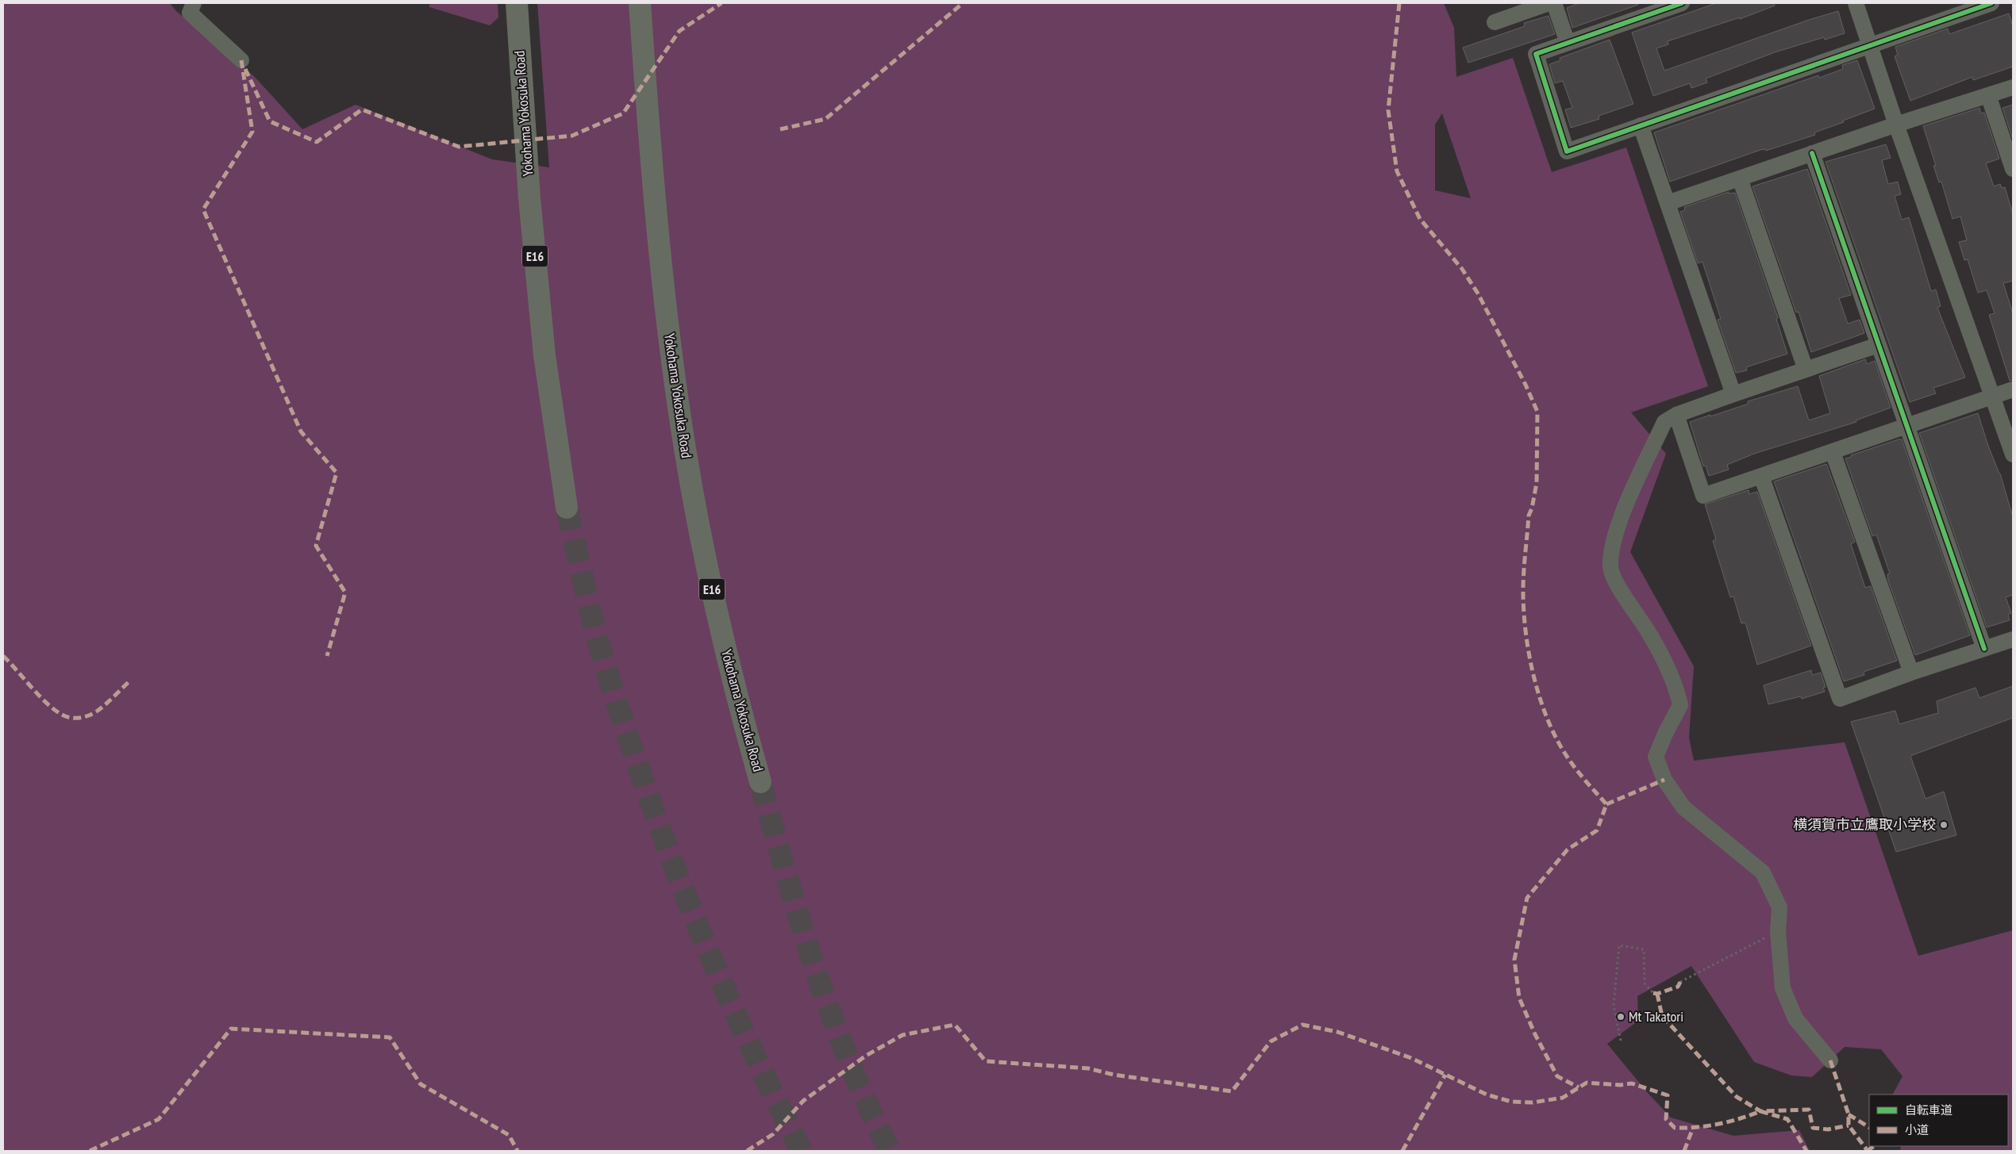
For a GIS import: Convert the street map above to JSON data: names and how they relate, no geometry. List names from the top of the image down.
{
  "streets": {
    "highway": ["Yokohama Yokosuka Road", "E16"]
  },
  "places": ["横須賀市立鷹取小学校", "Mt Takatori"],
  "legend": ["自転車道", "小道"]
}
